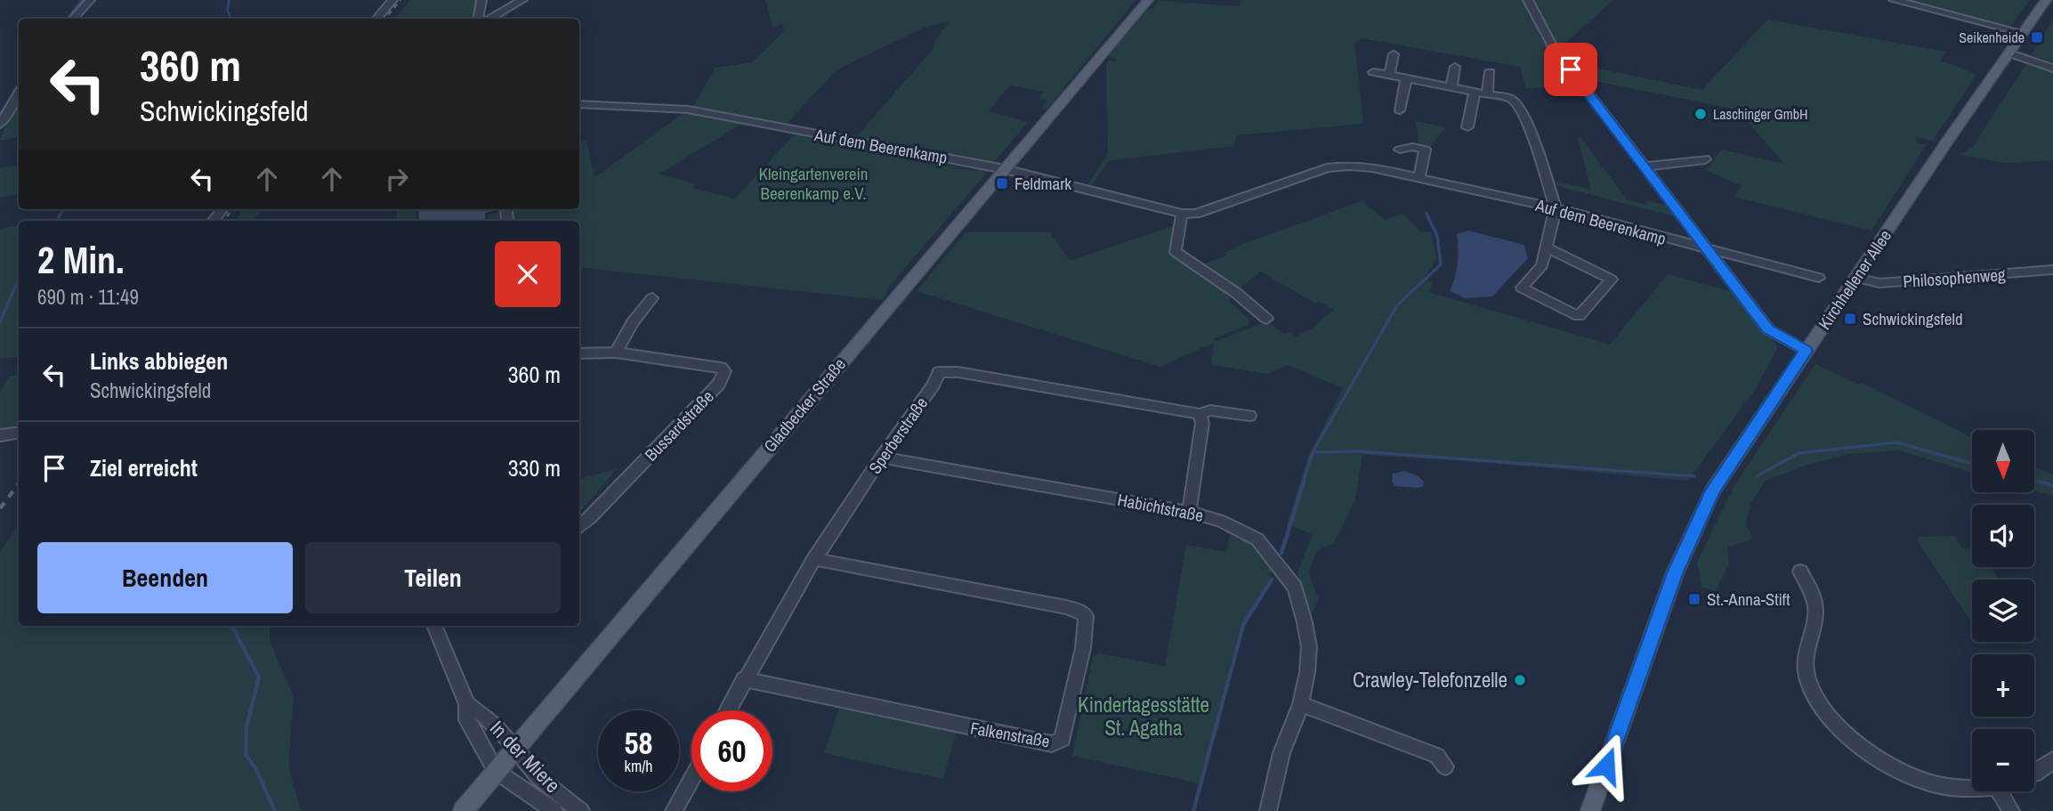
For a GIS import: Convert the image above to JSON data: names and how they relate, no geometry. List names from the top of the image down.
{
  "streets": {
    "main road": ["Kirchhellener Allee", "Gladbecker Straße"],
    "street": [
      "Auf dem Beerenkamp",
      "Philosophenweg",
      "Bussardstraße",
      "Sperberstraße",
      "Habichtstraße",
      "Falkenstraße",
      "In der Miere"
    ]
  },
  "crossings": [
    ["Auf dem Beerenkamp", "Gladbecker Straße"],
    ["Philosophenweg", "Kirchhellener Allee"],
    ["Gladbecker Straße", "In der Miere"],
    ["Sperberstraße", "Habichtstraße"],
    ["Sperberstraße", "Falkenstraße"]
  ],
  "parks": ["Kleingartenverein Beerenkamp e.V.", "Kindertagesstätte St. Agatha"],
  "places": {
    "transit": [
      "Seikenheide",
      "Feldmark",
      "Schwickingsfeld",
      "St.-Anna-Stift"
    ],
    "other": ["Laschinger GmbH", "Crawley-Telefonzelle"]
  },
  "north": "bottom",
  "page": {
    "turn": ["360 m", "Schwickingsfeld"],
    "heading": ["2 Min.", "690 m · 11:49"],
    "list": [
      {
        "name": "Links abbiegen",
        "note": "Schwickingsfeld",
        "value": "360 m"
      },
      {
        "name": "Ziel erreicht",
        "value": "330 m"
      }
    ],
    "map_buttons": ["+", "−"],
    "buttons": ["Beenden", "Teilen"],
    "speed": "58 km/h",
    "limit": "60"
  }
}
